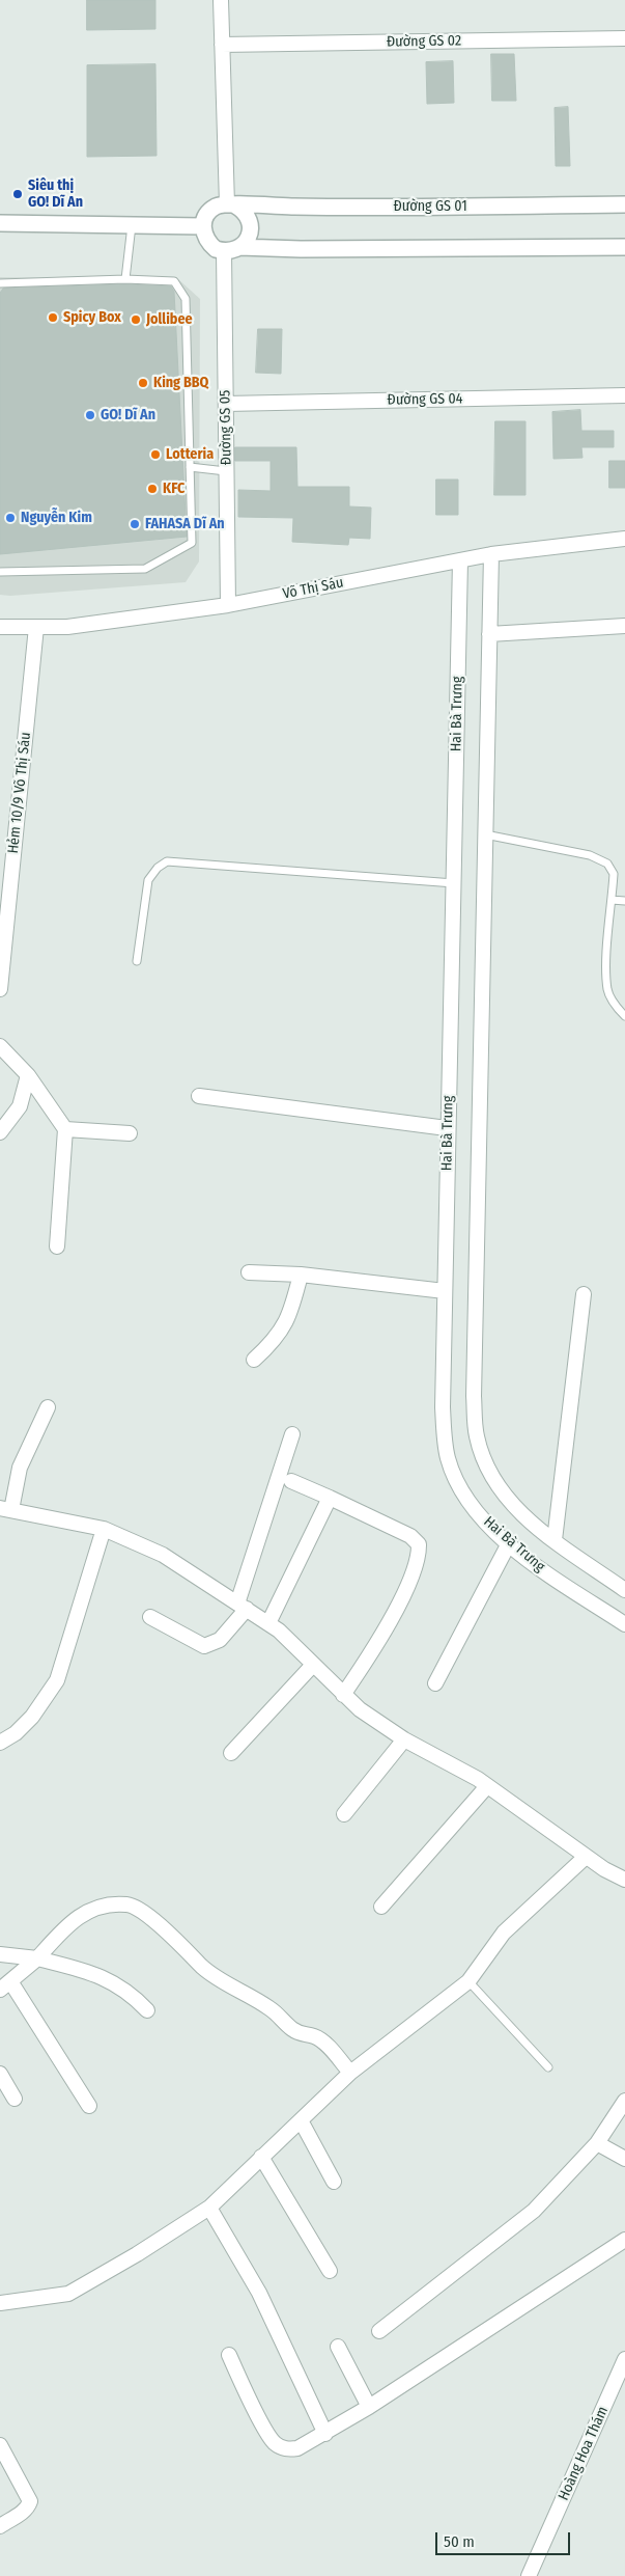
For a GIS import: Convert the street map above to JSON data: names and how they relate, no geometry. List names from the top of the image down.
{
  "streets": {
    "street": [
      "Đường GS 02",
      "Đường GS 01",
      "Đường GS 04",
      "Đường GS 05",
      "Võ Thị Sáu",
      "Hai Bà Trưng",
      "Hẻm 10/9 Võ Thị Sáu",
      "Hoàng Hoa Thám"
    ]
  },
  "crossings": [
    ["Đường GS 01", "Đường GS 05"],
    ["Đường GS 04", "Đường GS 05"],
    ["Đường GS 05", "Võ Thị Sáu"],
    ["Võ Thị Sáu", "Hai Bà Trưng"],
    ["Võ Thị Sáu", "Hẻm 10/9 Võ Thị Sáu"]
  ],
  "places": [
    "Siêu thị GO! Dĩ An",
    "Spicy Box",
    "Jollibee",
    "King BBQ",
    "GO! Dĩ An",
    "Lotteria",
    "KFC",
    "Nguyễn Kim",
    "FAHASA Dĩ An"
  ],
  "scale_bar": "50 m"
}
